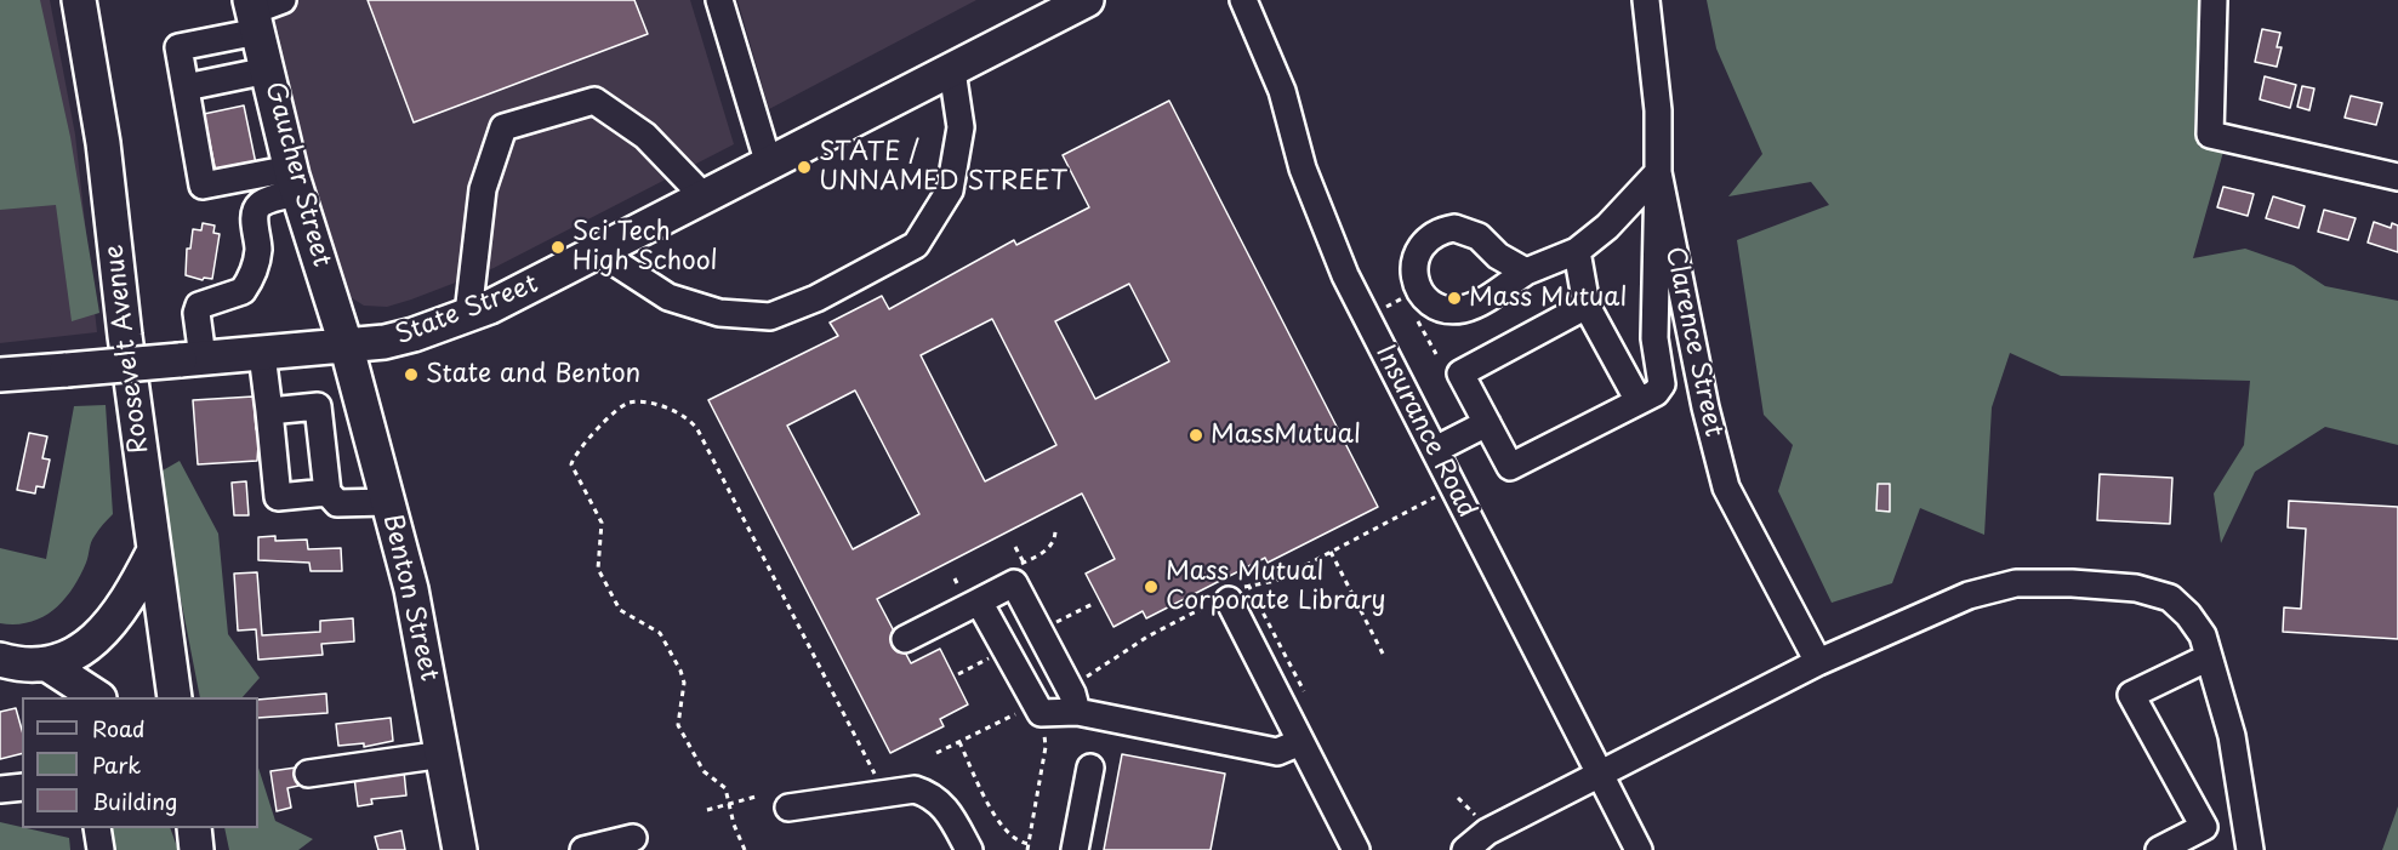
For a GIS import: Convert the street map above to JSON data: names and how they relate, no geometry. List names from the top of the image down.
{
  "streets": {
    "main road": [
      "Gaucher Street",
      "State Street",
      "Roosevelt Avenue",
      "Benton Street"
    ],
    "street": ["Clarence Street", "Insurance Road"]
  },
  "crossings": [
    ["Gaucher Street", "State Street"],
    ["Gaucher Street", "Benton Street"],
    ["State Street", "Benton Street"]
  ],
  "places": [
    "STATE / UNNAMED STREET",
    "Sci Tech High School",
    "Mass Mutual",
    "State and Benton",
    "MassMutual",
    "Mass Mutual Corporate Library"
  ],
  "legend": ["Road", "Park", "Building"]
}
